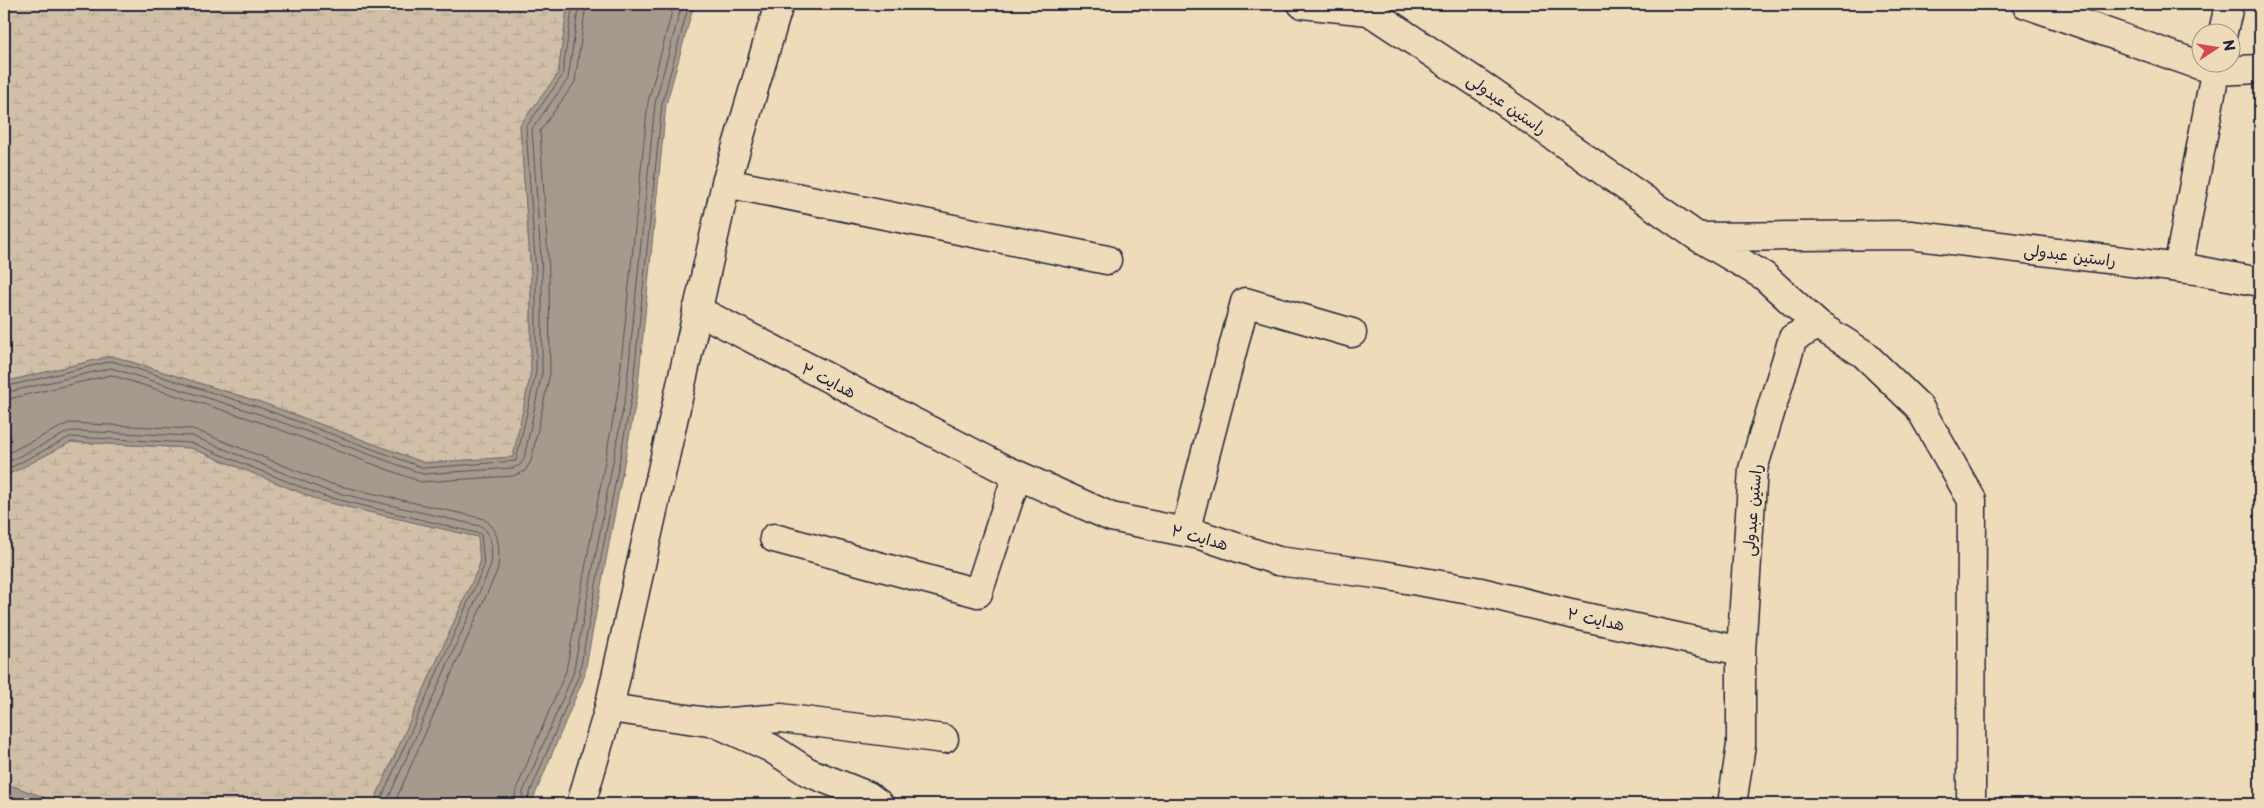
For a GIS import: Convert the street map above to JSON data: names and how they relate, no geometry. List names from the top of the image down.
{
  "streets": {
    "street": ["راستین عبدولی", "هدایت ۲"]
  },
  "crossings": [
    ["راستین عبدولی", "هدایت ۲"]
  ],
  "north": "right"
}
